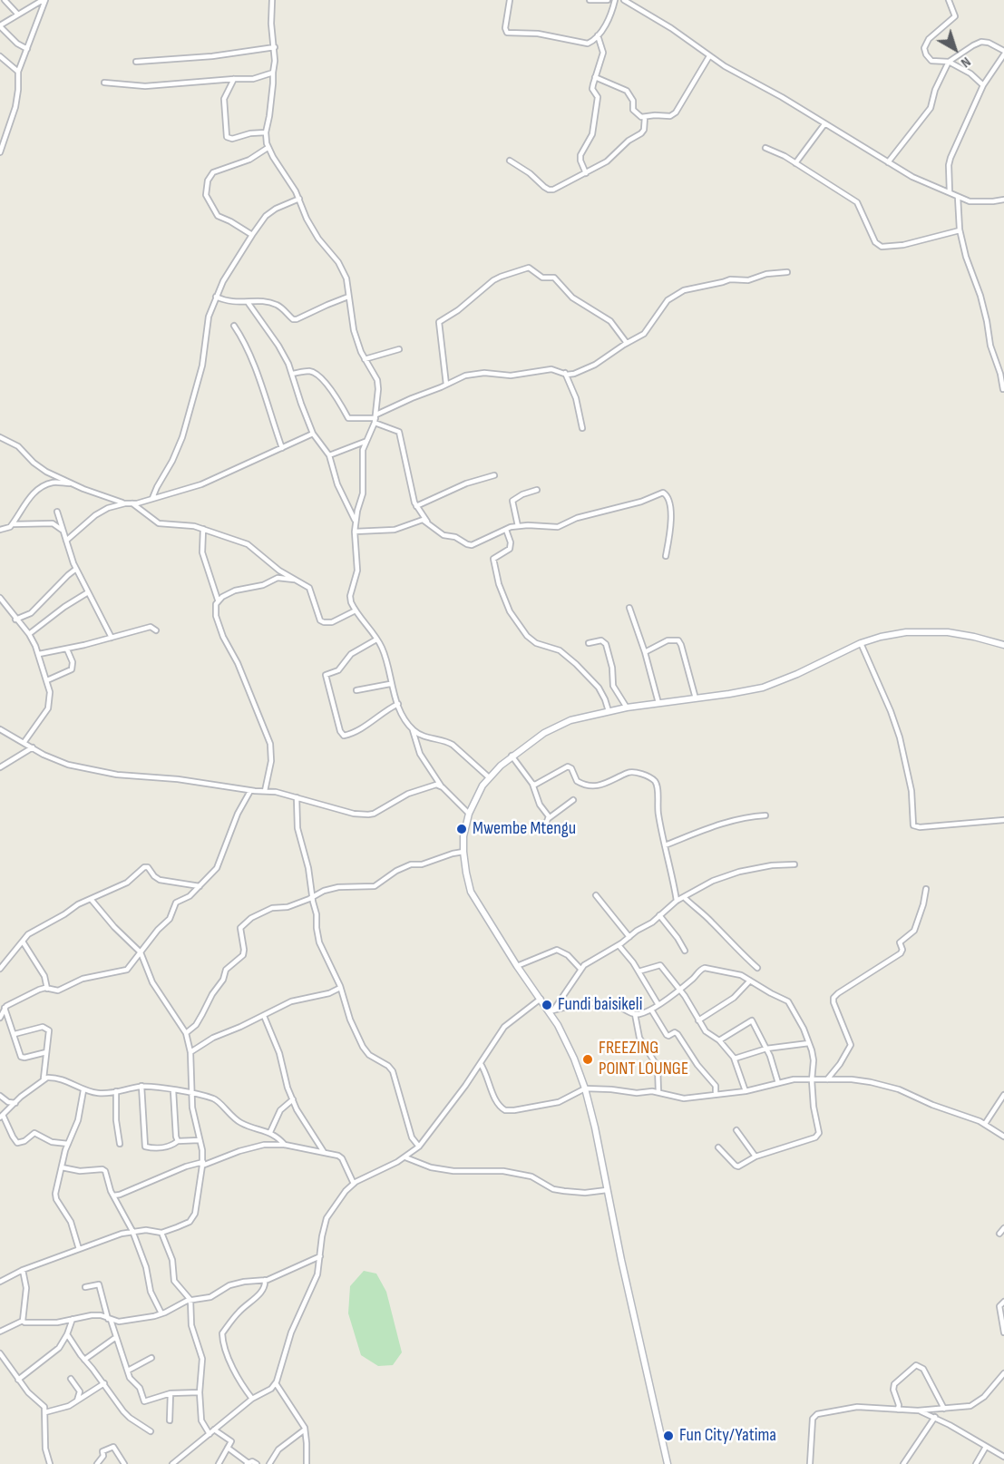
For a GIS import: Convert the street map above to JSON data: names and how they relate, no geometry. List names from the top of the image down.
{
  "places": [
    "Mwembe Mtengu",
    "Fundi baisikeli",
    "FREEZING POINT LOUNGE",
    "Fun City/Yatima"
  ],
  "north": "bottom right"
}
